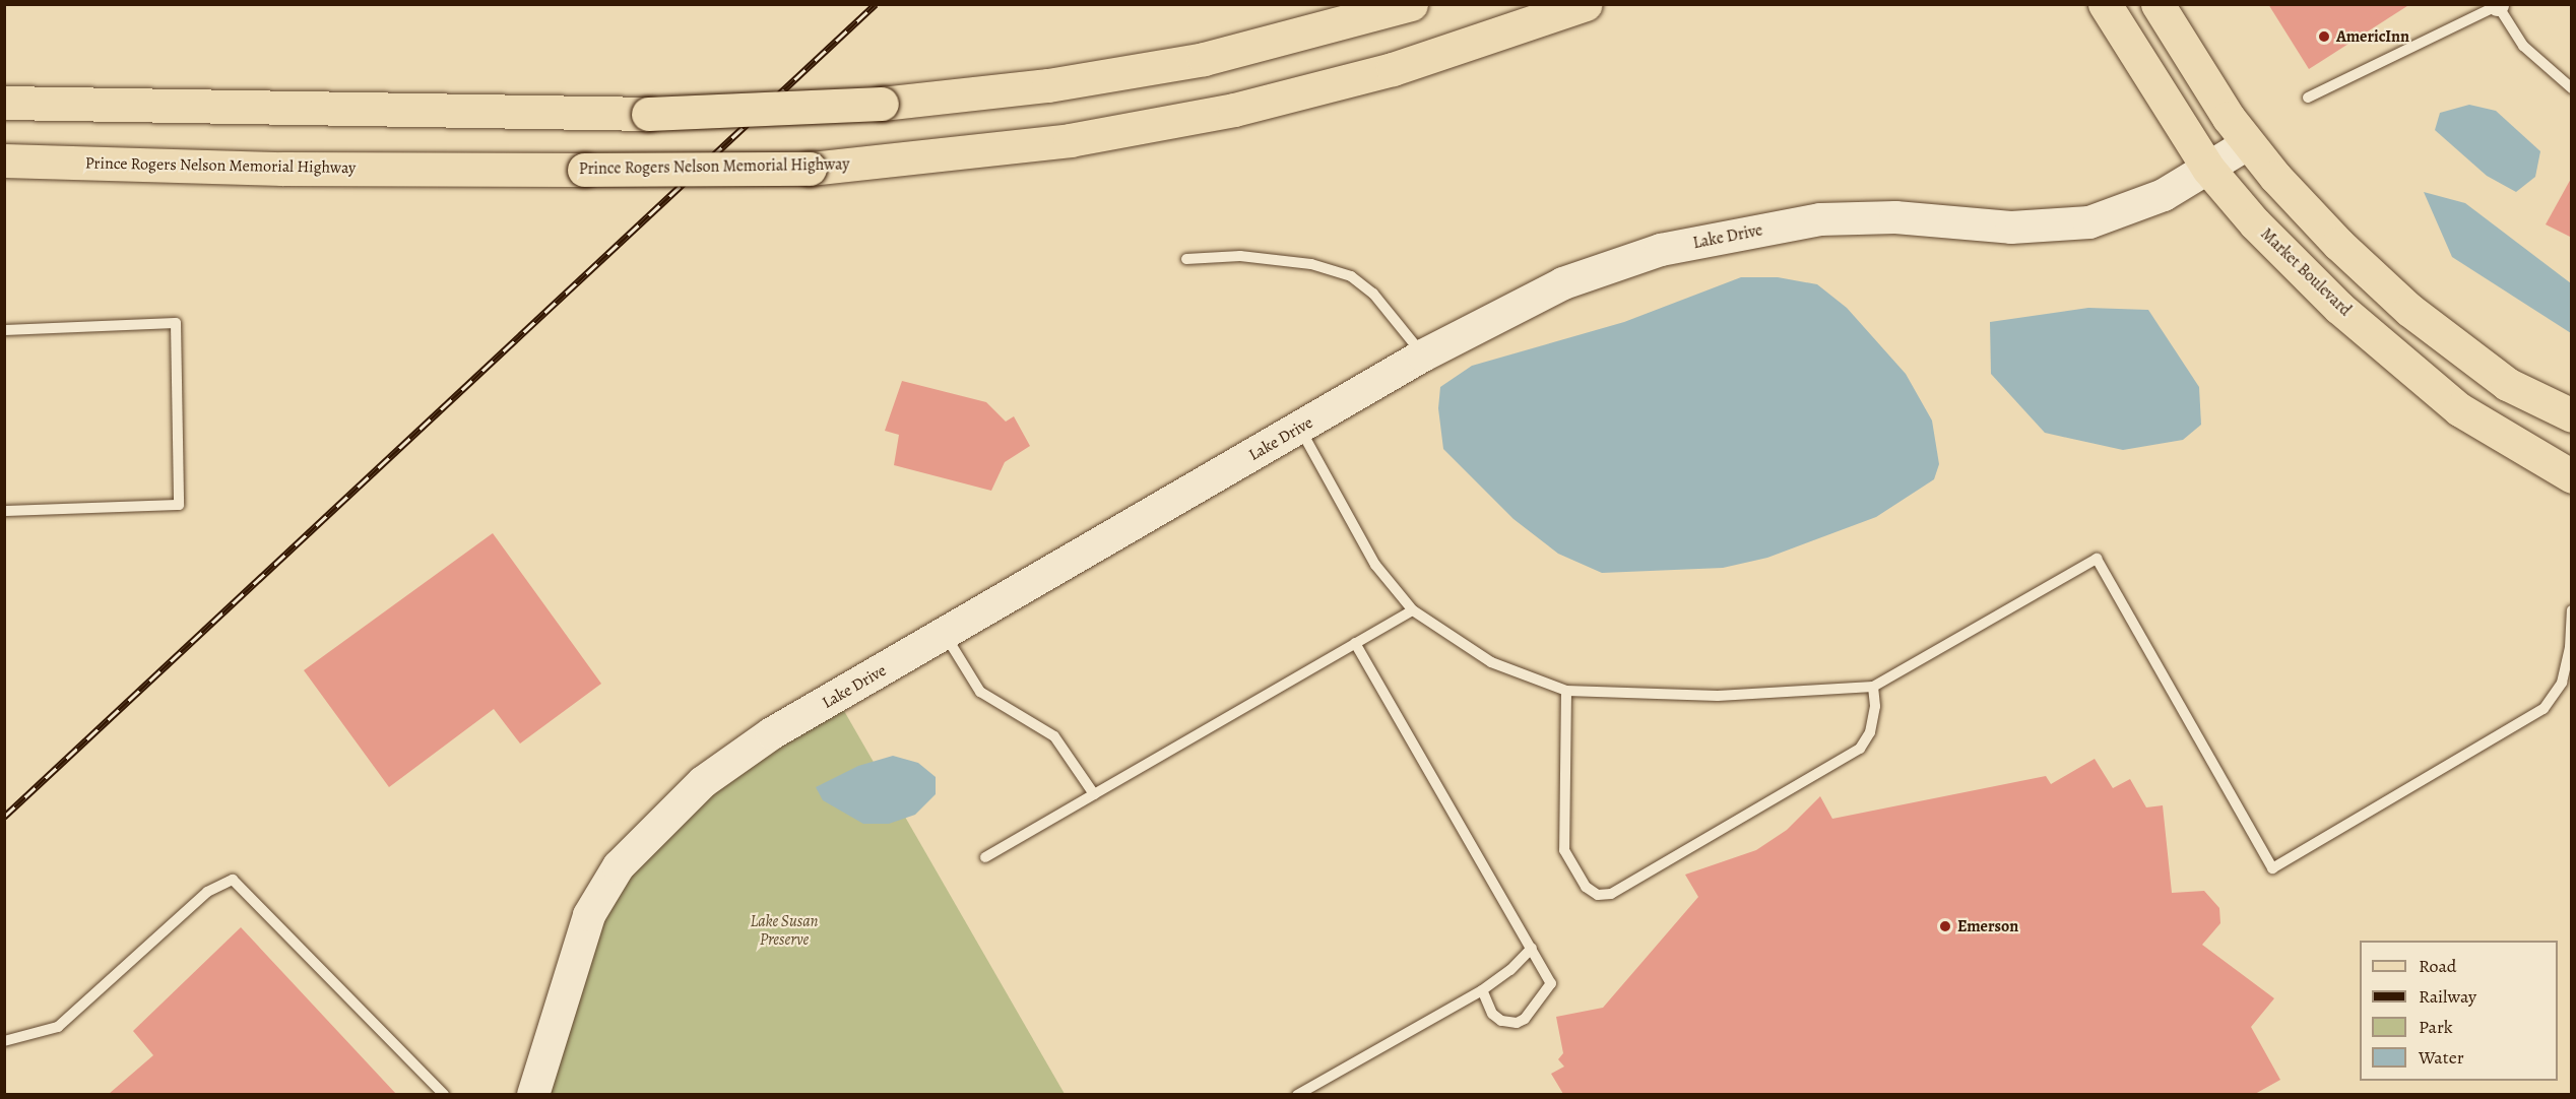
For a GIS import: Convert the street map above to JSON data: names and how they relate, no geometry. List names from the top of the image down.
{
  "streets": {
    "main road": ["Prince Rogers Nelson Memorial Highway", "Market Boulevard"],
    "street": ["Lake Drive"]
  },
  "crossings": [
    ["Lake Drive", "Market Boulevard"]
  ],
  "parks": ["Lake Susan Preserve"],
  "places": ["AmericInn", "Emerson"],
  "legend": [
    "Road",
    "Railway",
    "Park",
    "Water"
  ]
}
